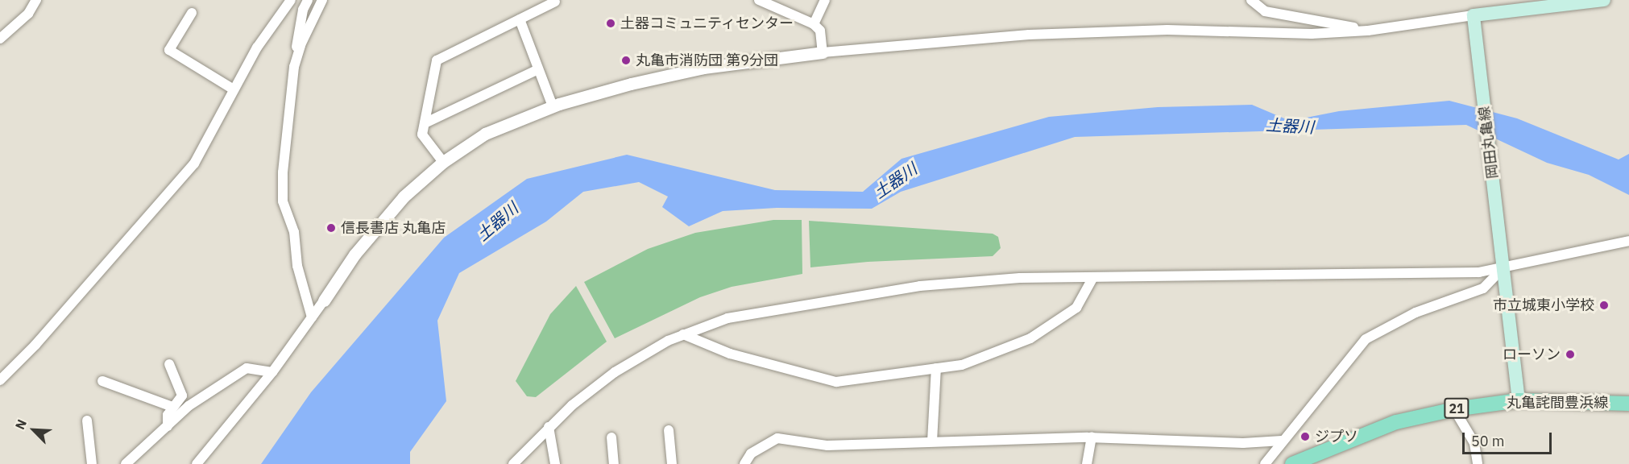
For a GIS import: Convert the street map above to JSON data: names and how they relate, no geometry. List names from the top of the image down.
{
  "streets": {
    "main road": ["岡田丸亀線", "丸亀詫間豊浜線", "21"]
  },
  "crossings": [
    ["岡田丸亀線", "丸亀詫間豊浜線"]
  ],
  "water": ["土器川"],
  "places": [
    "土器コミュニティセンター",
    "丸亀市消防団 第9分団",
    "信長書店 丸亀店",
    "市立城東小学校",
    "ローソン",
    "ジプソ"
  ],
  "scale_bar": "50 m",
  "north": "top left"
}
